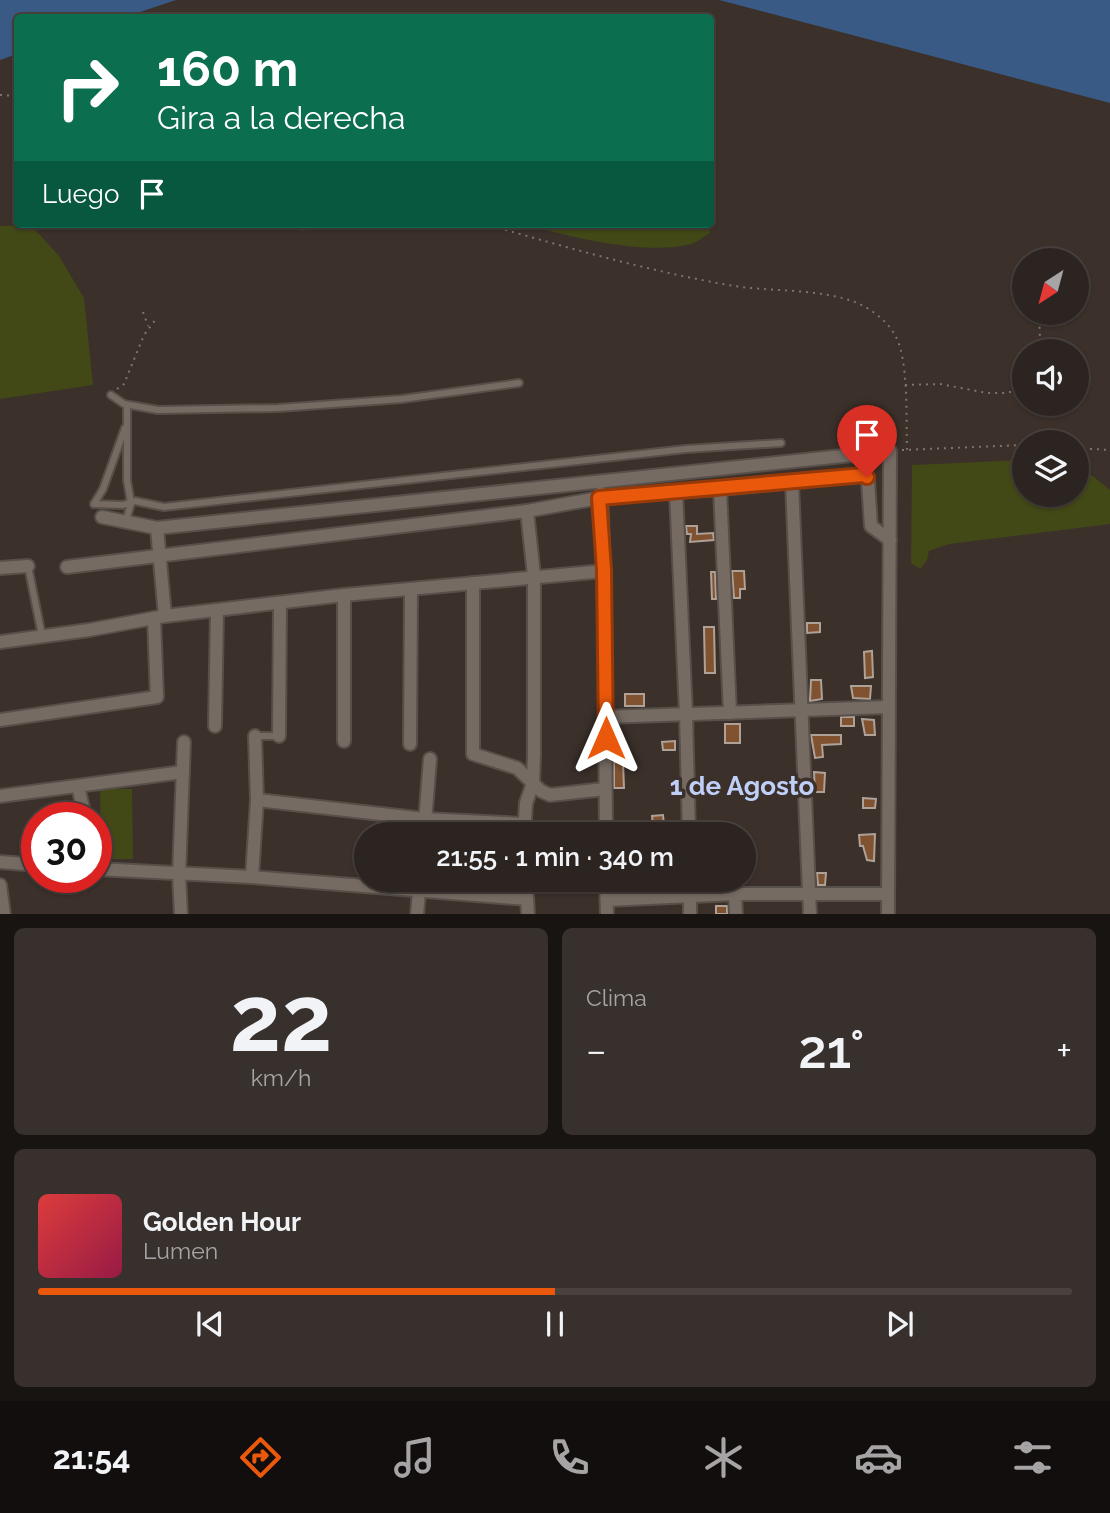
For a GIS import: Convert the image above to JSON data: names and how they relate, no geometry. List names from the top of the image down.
{
  "districts": ["1 de Agosto"],
  "north": "bottom left",
  "page": {
    "turn": ["160 m", "Gira a la derecha"],
    "then": "Luego",
    "limit": "30",
    "trip": "21:55 · 1 min · 340 m",
    "tile": [
      ["22", "km/h"],
      "Clima"
    ],
    "heat": ["−", "21°", "+"],
    "song": ["Golden Hour", "Lumen"],
    "tabs": "21:54"
  }
}
